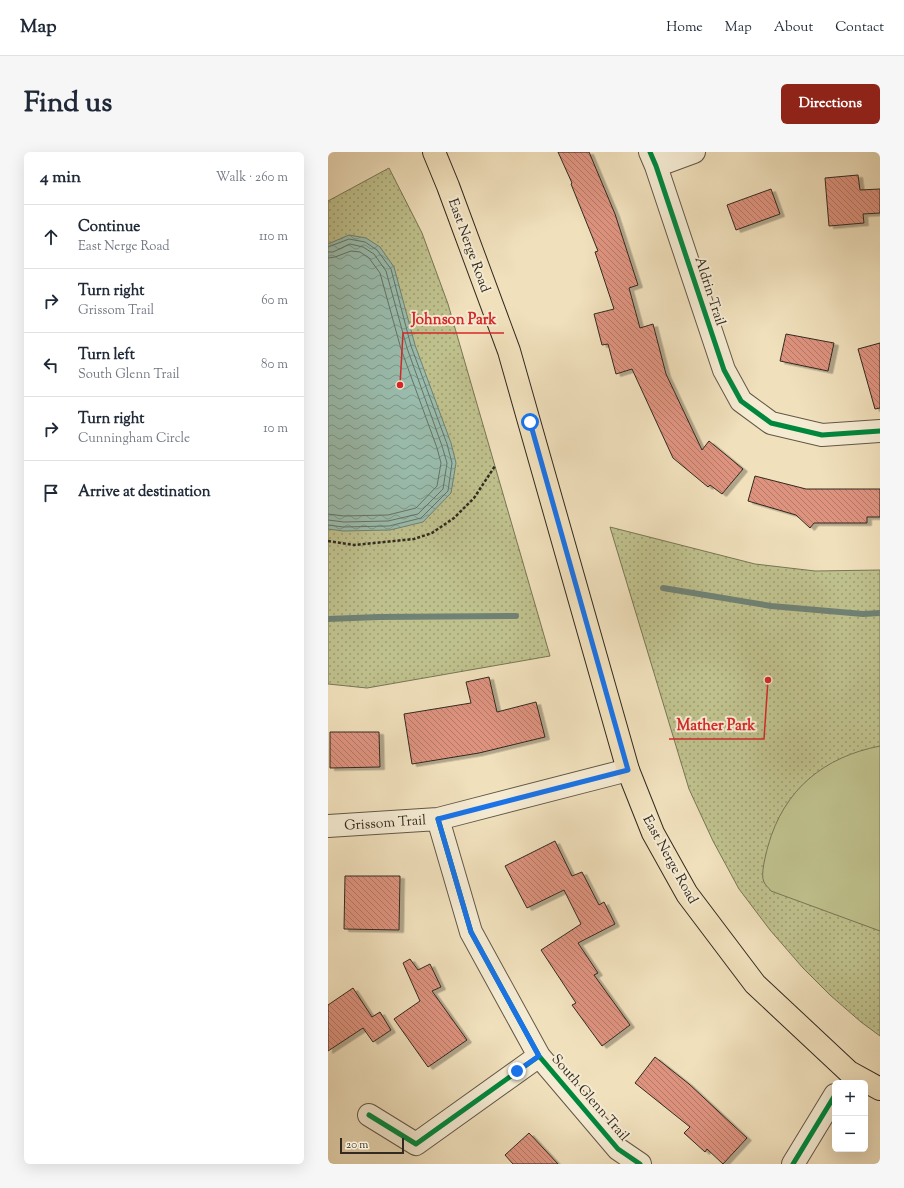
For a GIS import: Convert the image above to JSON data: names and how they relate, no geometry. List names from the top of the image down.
{
  "streets": {
    "main road": ["East Nerge Road"],
    "street": ["Aldrin Trail", "Grissom Trail", "South Glenn Trail"]
  },
  "crossings": [
    ["East Nerge Road", "Grissom Trail"],
    ["Grissom Trail", "South Glenn Trail"]
  ],
  "places": ["Johnson Park", "Mather Park"],
  "scale_bar": "20 m",
  "page": {
    "header": "Map",
    "nav": [
      "Home",
      "Map",
      "About",
      "Contact"
    ],
    "title": "Find us",
    "buttons": "Directions",
    "heading": ["4 min", "Walk · 260 m"],
    "list": [
      ["Continue", "East Nerge Road", "110 m"],
      ["Turn right", "Grissom Trail", "60 m"],
      ["Turn left", "South Glenn Trail", "80 m"],
      ["Turn right", "Cunningham Circle", "10 m"],
      "Arrive at destination"
    ],
    "map_buttons": ["+", "−"],
    "scale": "20 m"
  }
}
